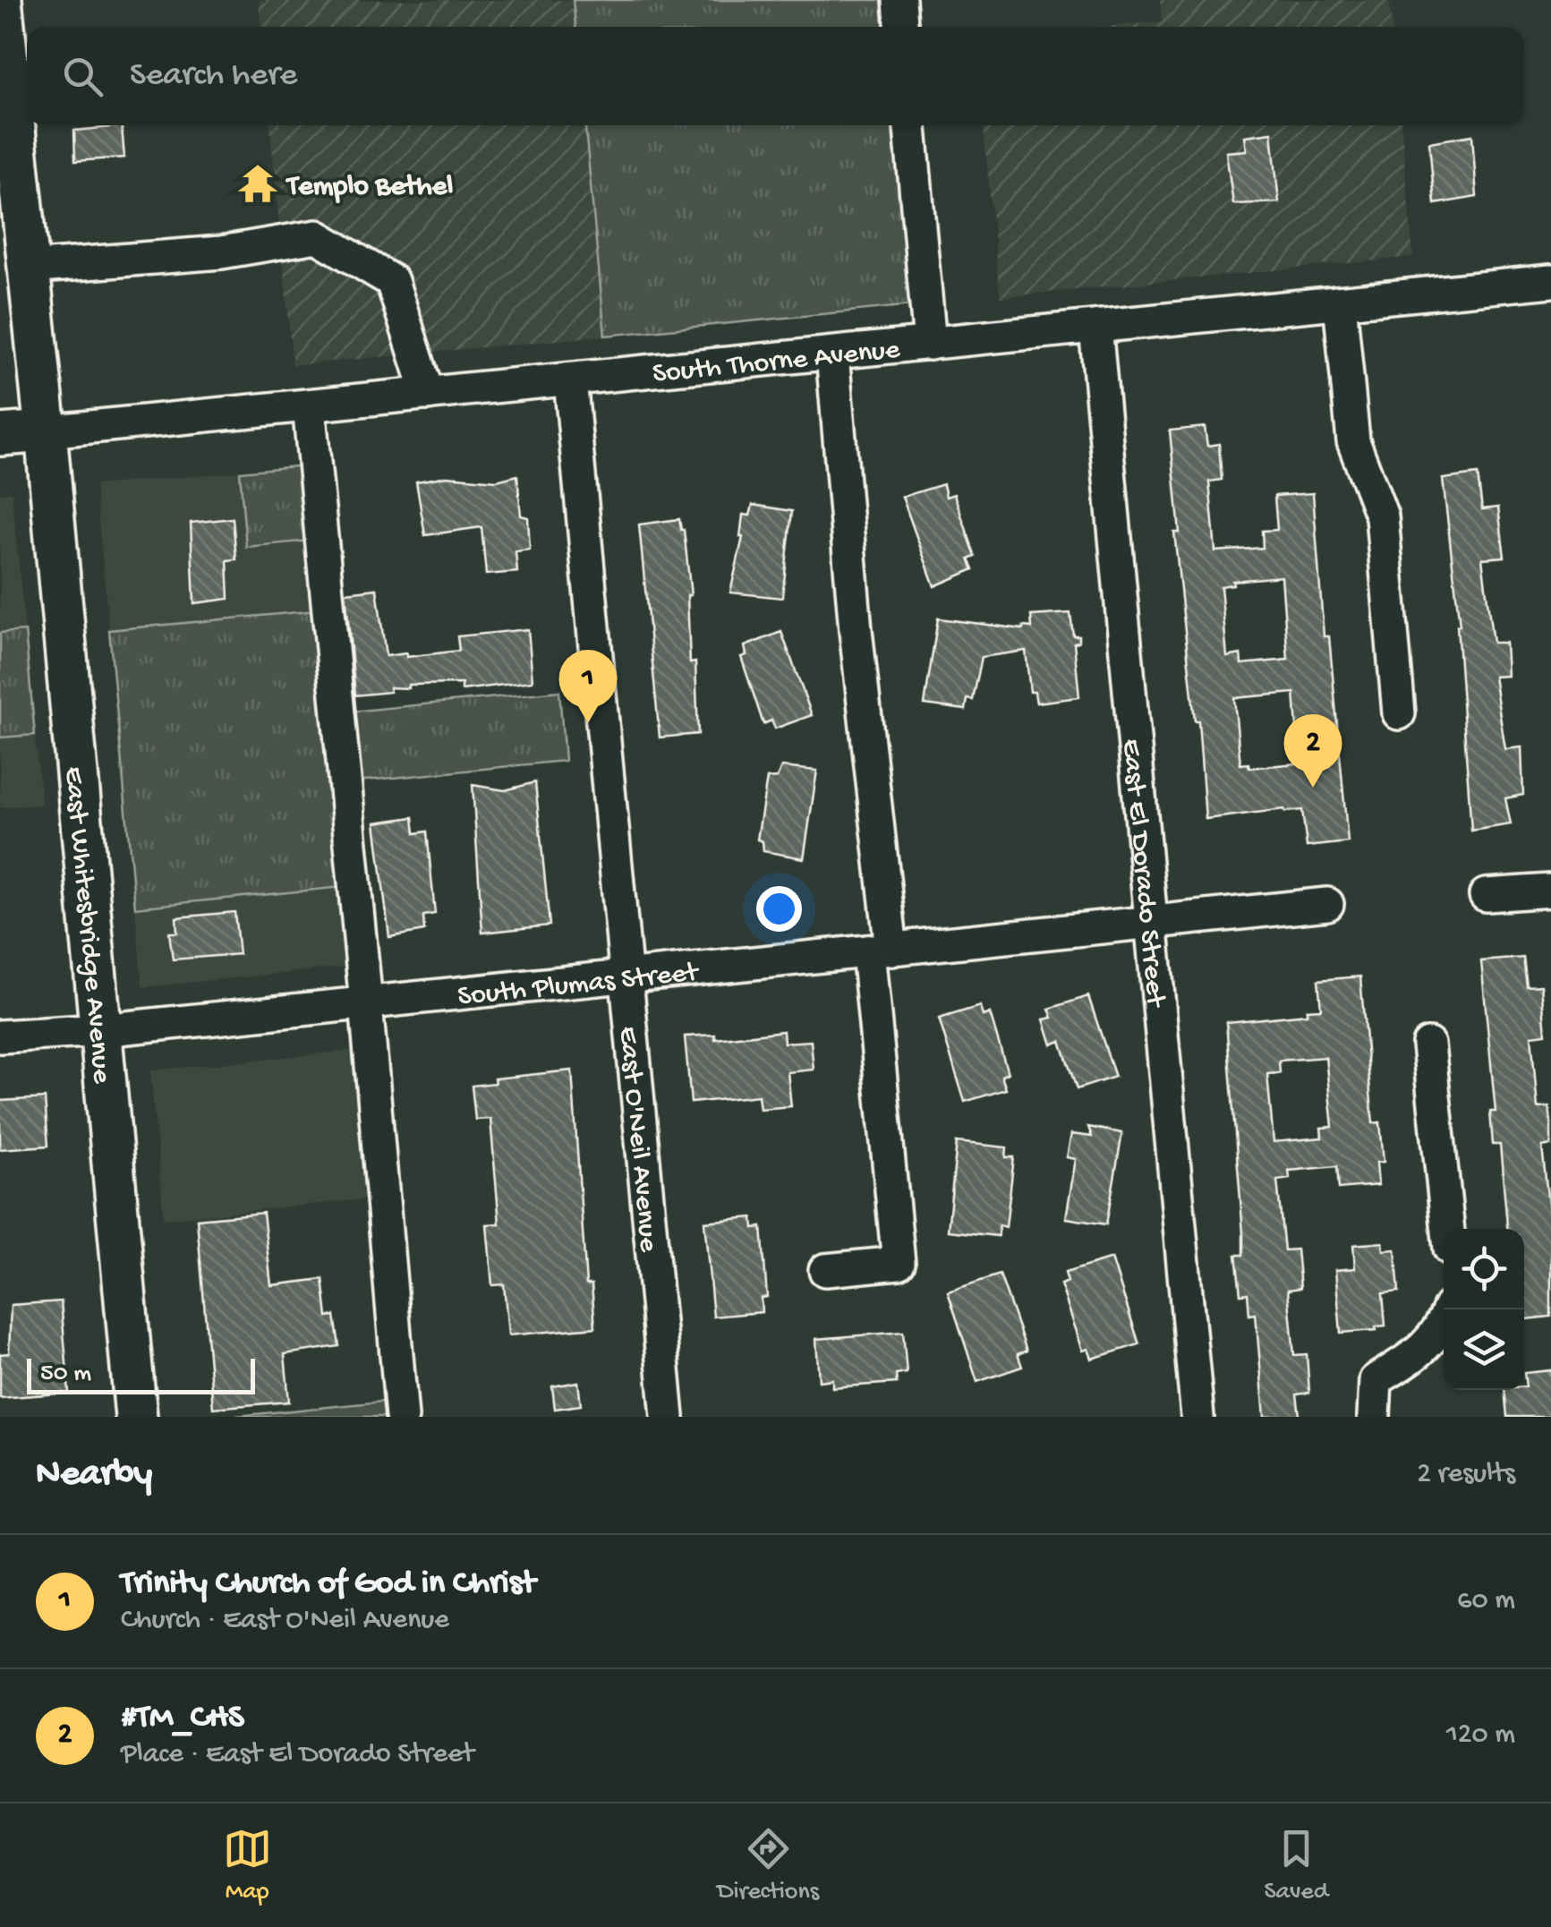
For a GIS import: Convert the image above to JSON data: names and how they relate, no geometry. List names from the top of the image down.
{
  "streets": {
    "main road": ["South Thorne Avenue", "East Whitesbridge Avenue"],
    "street": ["East El Dorado Street", "South Plumas Street", "East O'Neil Avenue"]
  },
  "crossings": [
    ["South Thorne Avenue", "East El Dorado Street"],
    ["South Thorne Avenue", "East Whitesbridge Avenue"],
    ["South Thorne Avenue", "East O'Neil Avenue"],
    ["East El Dorado Street", "South Plumas Street"],
    ["East Whitesbridge Avenue", "South Plumas Street"],
    ["South Plumas Street", "East O'Neil Avenue"]
  ],
  "places": {
    "temple": ["Templo Bethel"]
  },
  "scale_bar": "50 m",
  "page": {
    "search": "Search here",
    "pins": ["1", "2"],
    "scale": "50 m",
    "heading": ["Nearby", "2 results"],
    "list": [
      {
        "mark": "1",
        "name": "Trinity Church of God in Christ",
        "note": "Church · East O'Neil Avenue",
        "value": "60 m"
      },
      {
        "mark": "2",
        "name": "#TM_CHS",
        "note": "Place · East El Dorado Street",
        "value": "120 m"
      }
    ],
    "nav": ["Map", "Directions", "Saved"]
  }
}
